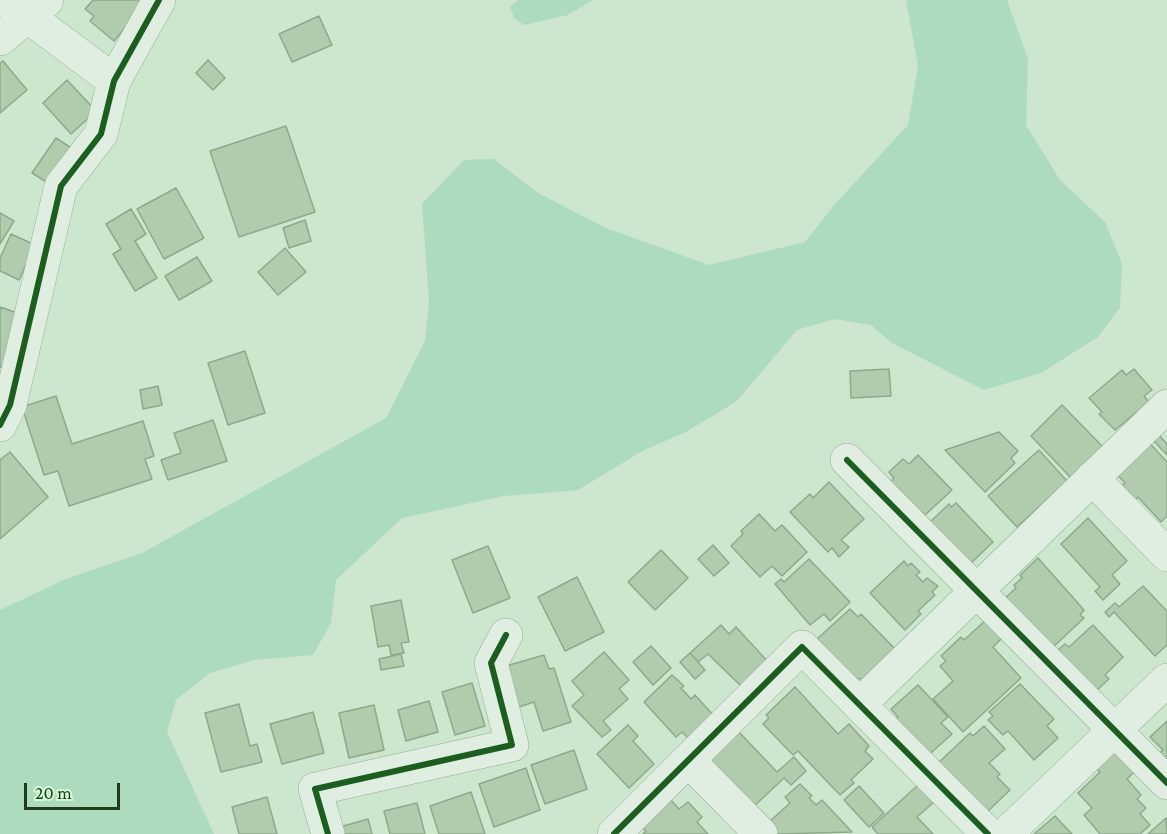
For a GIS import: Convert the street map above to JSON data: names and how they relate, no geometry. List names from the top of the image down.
{
  "scale_bar": "20 m"
}
